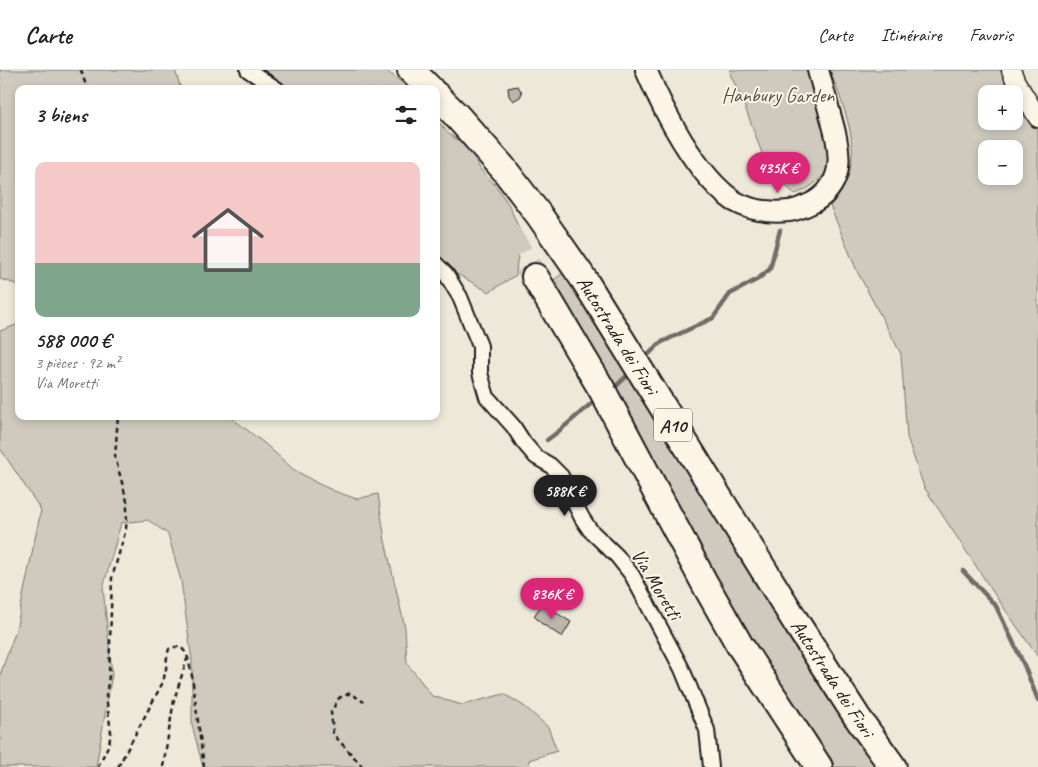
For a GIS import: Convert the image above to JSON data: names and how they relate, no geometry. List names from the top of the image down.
{
  "streets": {
    "highway": ["Autostrada dei Fiori", "A10"],
    "street": ["Via Moretti"]
  },
  "parks": ["Hanbury Garden"],
  "page": {
    "header": "Carte",
    "nav": ["Carte", "Itinéraire", "Favoris"],
    "map_buttons": ["+", "−"],
    "heading": "3 biens",
    "list": [
      {
        "name": "588 000 €",
        "note": "3 pièces · 92 m² · Via Moretti"
      }
    ],
    "price": ["435K €", "588K €", "836K €"]
  }
}
